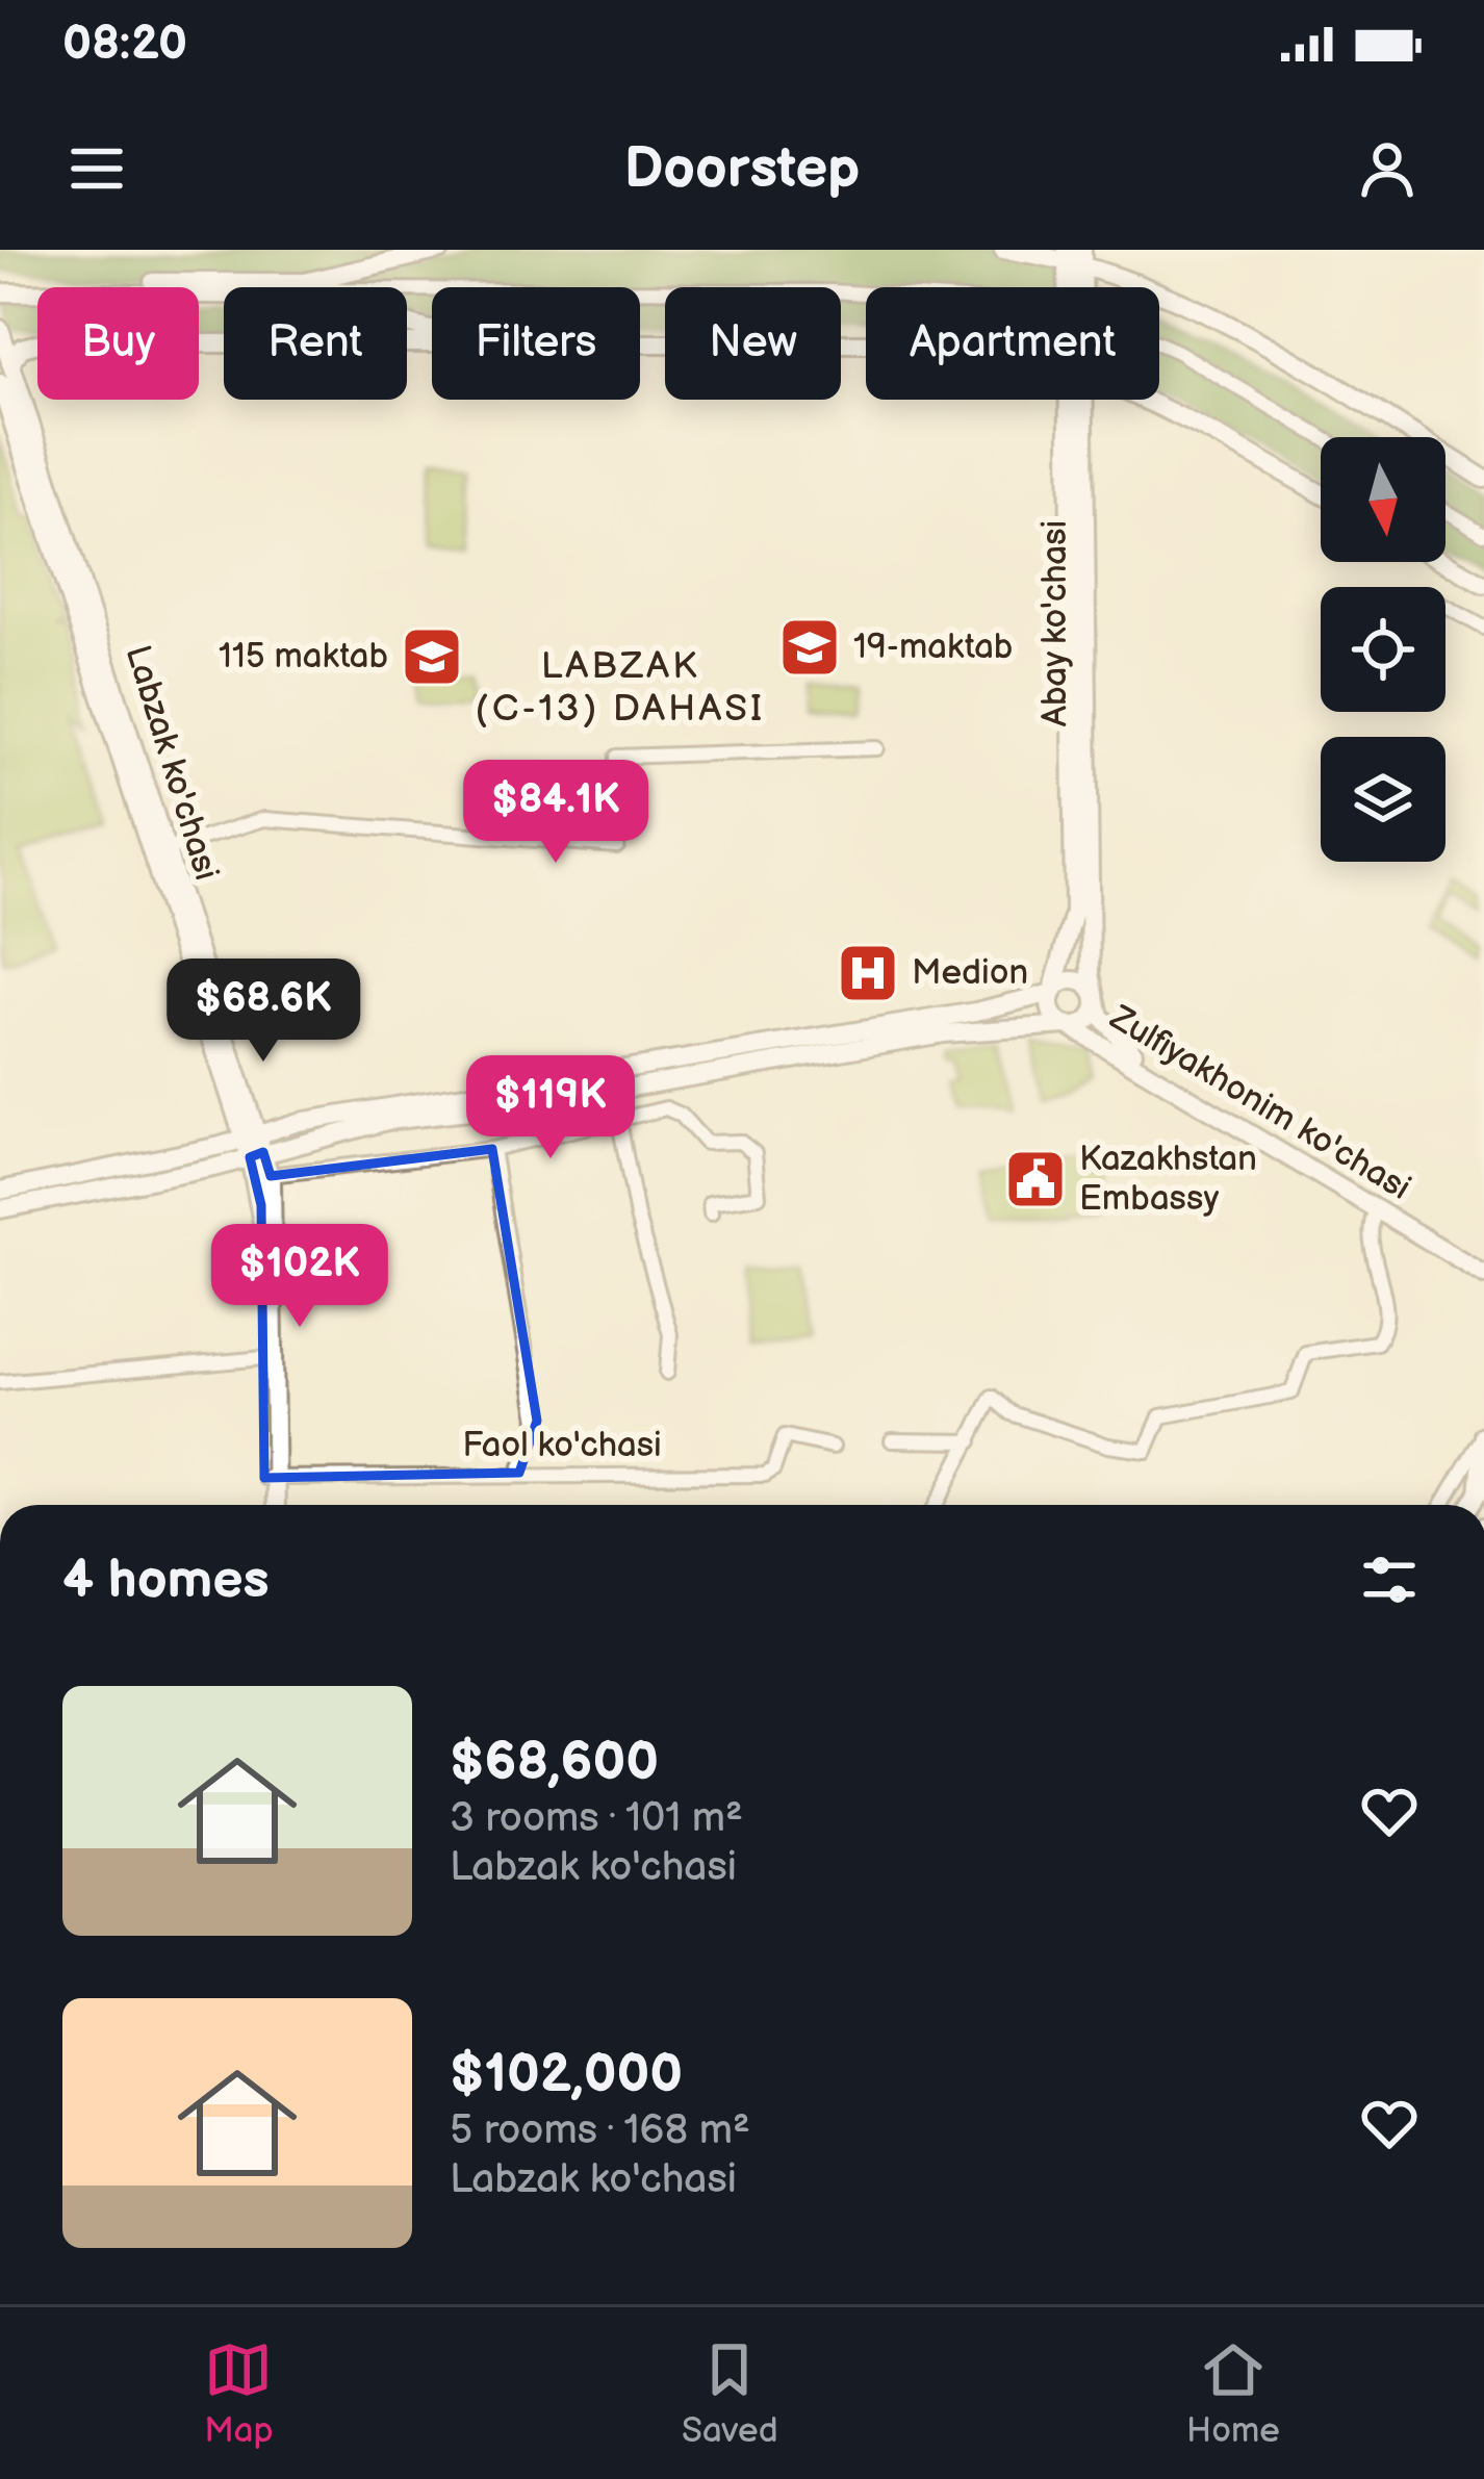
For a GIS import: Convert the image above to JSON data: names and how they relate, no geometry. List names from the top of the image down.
{
  "streets": {
    "main road": ["Abay ko'chasi", "Labzak ko'chasi", "Zulfiyakhonim ko'chasi"],
    "street": ["Faol ko'chasi"]
  },
  "crossings": [
    ["Abay ko'chasi", "Zulfiyakhonim ko'chasi"],
    ["Labzak ko'chasi", "Faol ko'chasi"]
  ],
  "districts": ["LABZAK (C-13) DAHASI"],
  "places": {
    "school or university": ["19-maktab", "115 maktab"],
    "hospital": ["Medion"],
    "public building": ["Kazakhstan Embassy"]
  },
  "north": "bottom",
  "page": {
    "status": "08:20",
    "header": "Doorstep",
    "chip": [
      "Buy",
      "Rent",
      "Filters",
      "New",
      "Apartment"
    ],
    "price": [
      "$84.1K",
      "$68.6K",
      "$119K",
      "$102K"
    ],
    "heading": "4 homes",
    "list": [
      {
        "name": "$68,600",
        "note": "3 rooms · 101 m² · Labzak ko'chasi"
      },
      {
        "name": "$102,000",
        "note": "5 rooms · 168 m² · Labzak ko'chasi"
      }
    ],
    "tabs": ["Map", "Saved", "Home"]
  }
}
